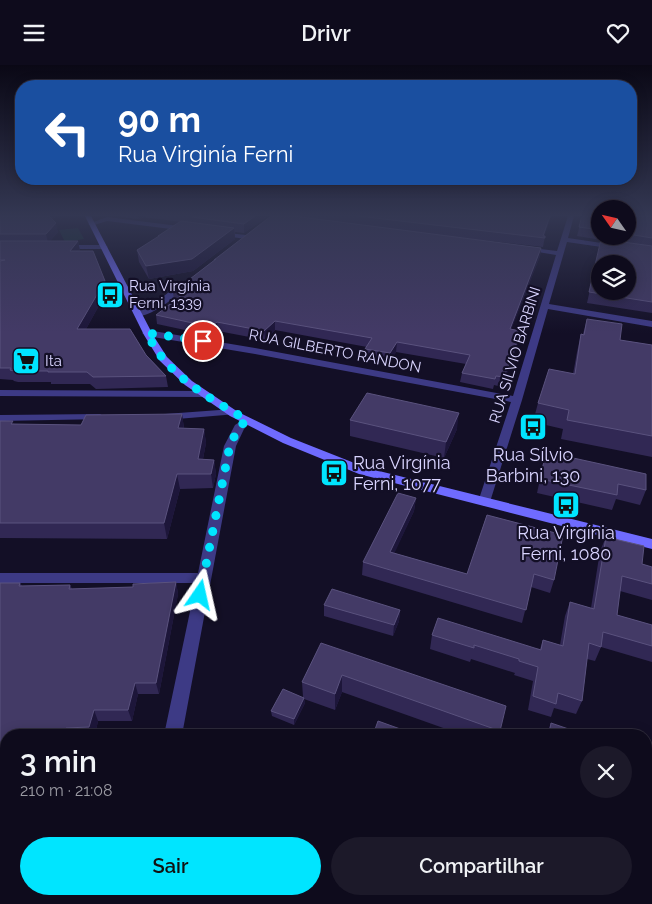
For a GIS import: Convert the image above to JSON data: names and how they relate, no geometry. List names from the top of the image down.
{
  "streets": {
    "street": ["RUA GILBERTO RANDON", "RUA SILVIO BARBINI"]
  },
  "crossings": [
    ["RUA GILBERTO RANDON", "RUA SILVIO BARBINI"]
  ],
  "places": {
    "bus stop": [
      "Rua Virgínia Ferni, 1339",
      "Rua Sílvio Barbini, 130",
      "Rua Virgínia Ferni, 1077",
      "Rua Virgínia Ferni, 1080"
    ],
    "supermarket": ["Ita"]
  },
  "north": "top left",
  "page": {
    "header": "Drivr",
    "turn": ["90 m", "Rua Virginía Ferni"],
    "heading": ["3 min", "210 m · 21:08"],
    "buttons": ["Sair", "Compartilhar"]
  }
}
